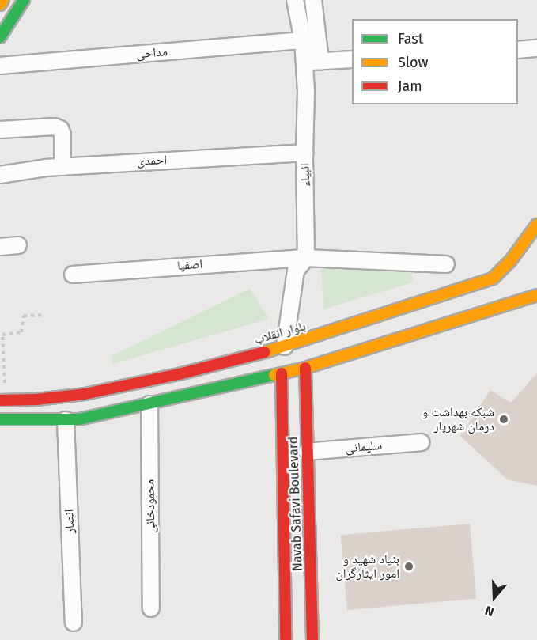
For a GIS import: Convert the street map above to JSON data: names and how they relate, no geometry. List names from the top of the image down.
{
  "streets": {
    "main road": ["بلوار انقلاب", "Navab Safavi Boulevard"],
    "street": [
      "مداحی",
      "احمدی",
      "انبیاء",
      "اصفیا",
      "سلیمانی",
      "محمودخانی",
      "انصار"
    ]
  },
  "crossings": [
    ["مداحی", "انبیاء"],
    ["احمدی", "انبیاء"],
    ["انبیاء", "اصفیا"],
    ["سلیمانی", "Navab Safavi Boulevard"]
  ],
  "places": ["شبکه بهداشت و درمان شهریار", "بنیاد شهید و امور ایثارگران"],
  "legend": ["Fast", "Slow", "Jam"],
  "north": "bottom"
}
